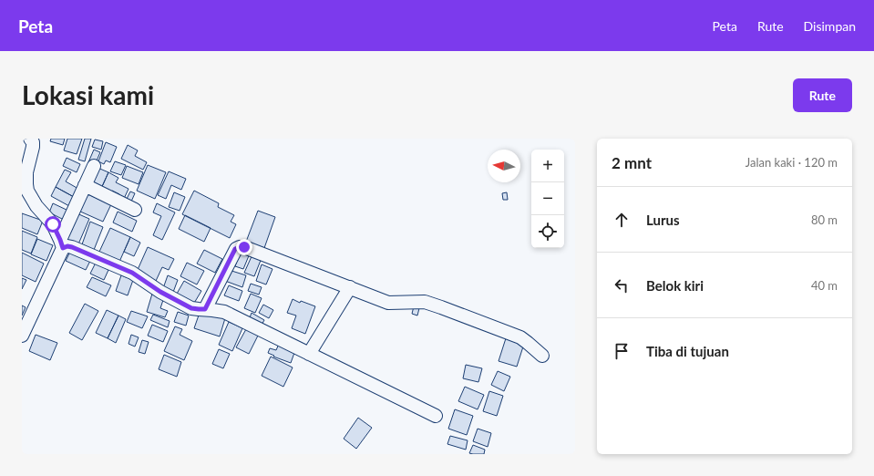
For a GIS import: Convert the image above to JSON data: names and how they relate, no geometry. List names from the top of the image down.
{
  "north": "left",
  "page": {
    "header": "Peta",
    "nav": ["Peta", "Rute", "Disimpan"],
    "buttons": "Rute",
    "title": "Lokasi kami",
    "heading": ["2 mnt", "Jalan kaki · 120 m"],
    "map_buttons": ["+", "−"],
    "list": [
      ["Lurus", "80 m"],
      ["Belok kiri", "40 m"],
      "Tiba di tujuan"
    ]
  }
}
